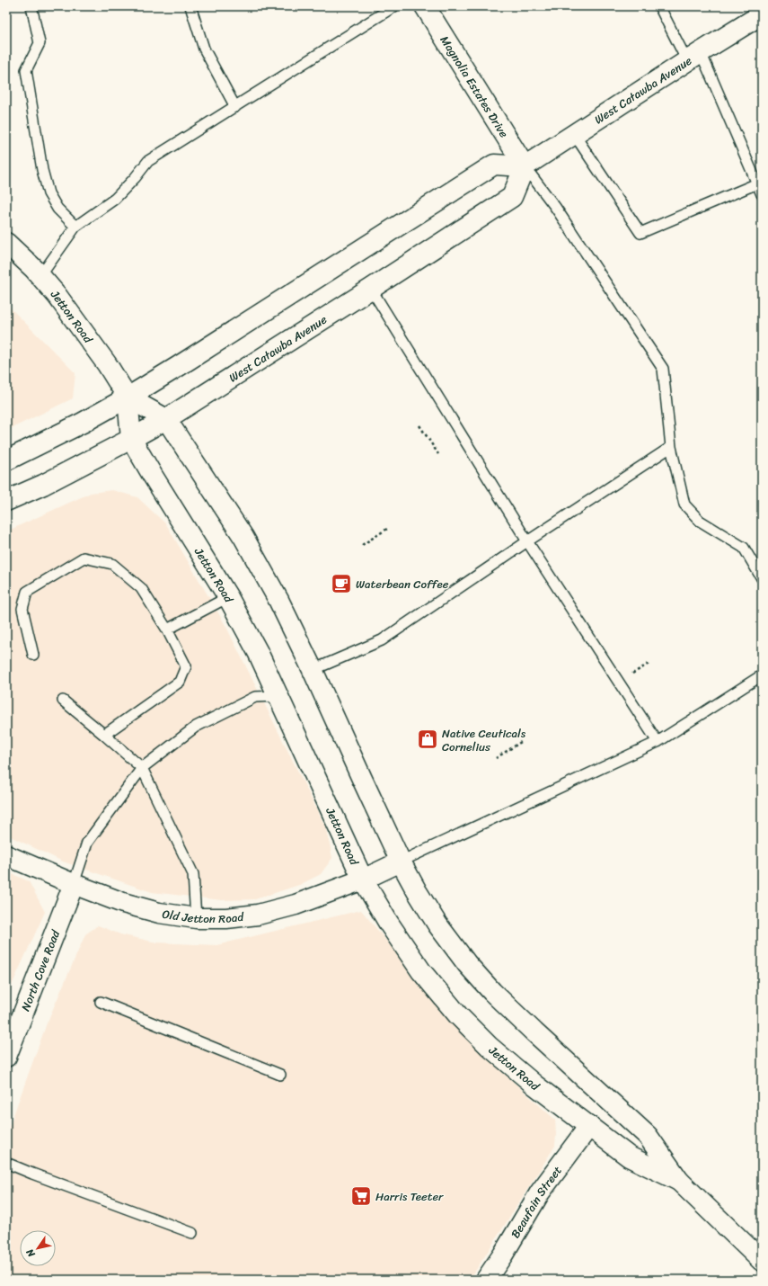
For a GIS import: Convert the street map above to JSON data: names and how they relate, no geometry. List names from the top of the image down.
{
  "streets": {
    "street": [
      "Magnolia Estates Drive",
      "West Catawba Avenue",
      "Jetton Road",
      "Old Jetton Road",
      "North Cove Road",
      "Beaufain Street"
    ]
  },
  "crossings": [
    ["Magnolia Estates Drive", "West Catawba Avenue"],
    ["West Catawba Avenue", "Jetton Road"],
    ["Jetton Road", "Old Jetton Road"],
    ["Jetton Road", "Beaufain Street"],
    ["Old Jetton Road", "North Cove Road"]
  ],
  "places": {
    "cafe": ["Waterbean Coffee"],
    "shop": ["Native Ceuticals Cornelius"],
    "supermarket": ["Harris Teeter"]
  },
  "north": "bottom left"
}
